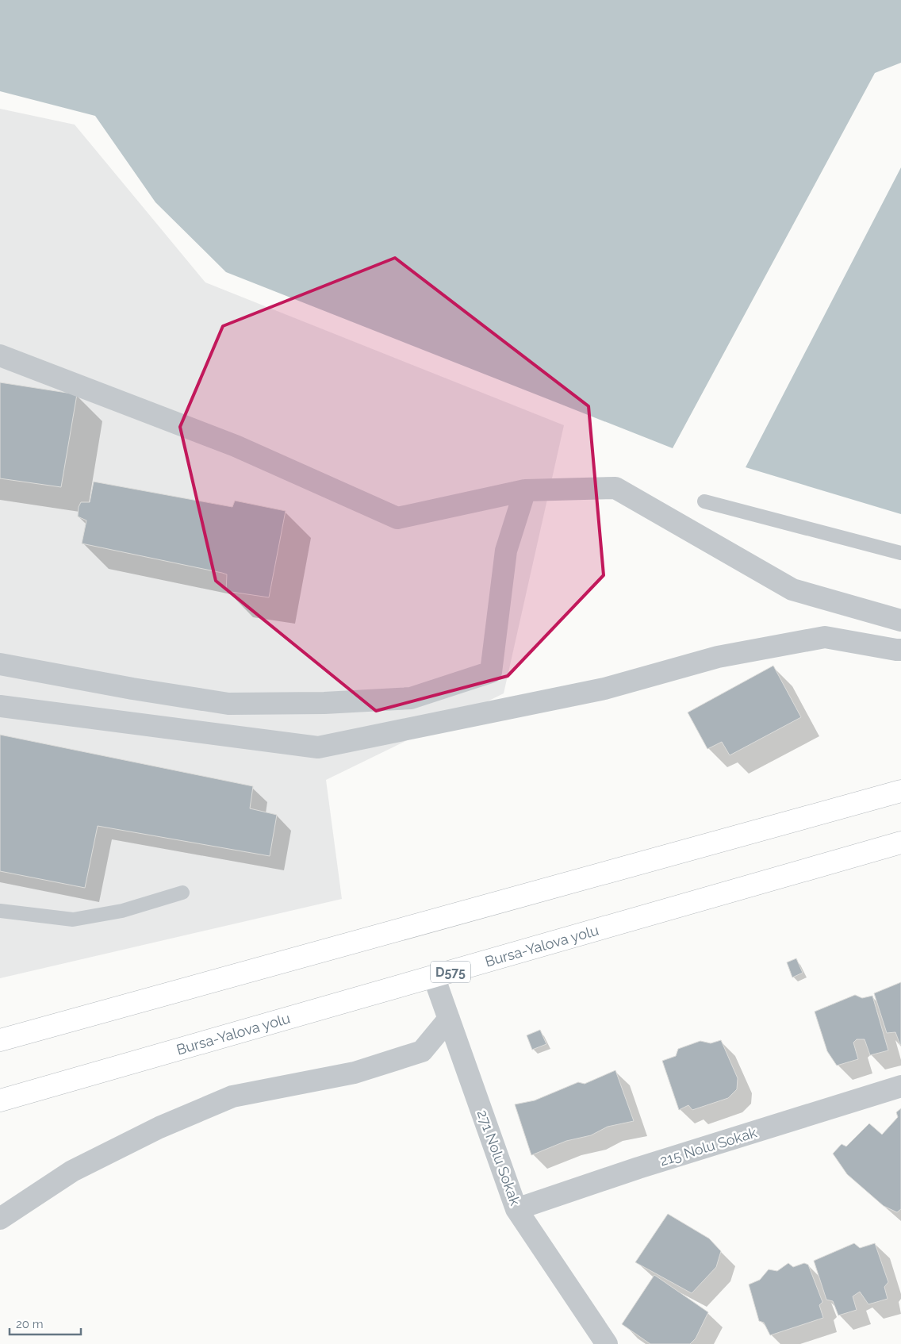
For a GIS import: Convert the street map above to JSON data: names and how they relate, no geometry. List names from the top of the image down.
{
  "streets": {
    "highway": ["Bursa-Yalova yolu", "D575"],
    "street": ["215 Nolu Sokak", "271 Nolu Sokak"]
  },
  "crossings": [
    ["Bursa-Yalova yolu", "271 Nolu Sokak"],
    ["215 Nolu Sokak", "271 Nolu Sokak"]
  ],
  "scale_bar": "20 m"
}
